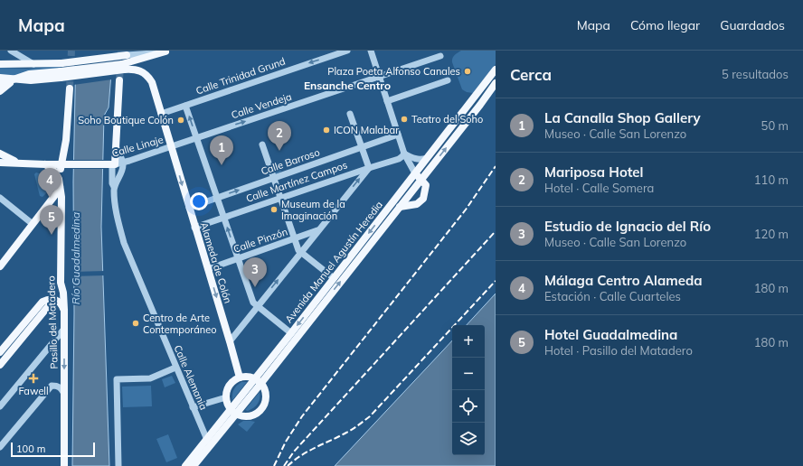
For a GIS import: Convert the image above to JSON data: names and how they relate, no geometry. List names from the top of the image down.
{
  "streets": {
    "main road": ["Avenida Manuel Agustín Heredia", "Alameda de Colón", "Pasillo del Matadero"],
    "street": [
      "Calle Trinidad Grund",
      "Calle Vendeja",
      "Calle Linaje",
      "Calle Barroso",
      "Calle Martínez Campos",
      "Calle Pinzón",
      "Calle Alemania"
    ]
  },
  "crossings": [
    ["Calle Trinidad Grund", "Alameda de Colón"],
    ["Calle Vendeja", "Calle Linaje"],
    ["Calle Vendeja", "Alameda de Colón"],
    ["Calle Linaje", "Alameda de Colón"],
    ["Calle Linaje", "Calle Alemania"],
    ["Calle Barroso", "Alameda de Colón"],
    ["Calle Martínez Campos", "Alameda de Colón"],
    ["Calle Pinzón", "Alameda de Colón"],
    ["Avenida Manuel Agustín Heredia", "Calle Alemania"]
  ],
  "one_way": ["Calle Trinidad Grund", "Calle Vendeja", "Alameda de Colón"],
  "districts": ["Ensanche Centro"],
  "water": ["Río Guadalmedina"],
  "places": {
    "other": [
      "Plaza Poeta Alfonso Canales",
      "Teatro del Soho",
      "Soho Boutique Colón",
      "ICON Malabar",
      "Museum de la Imaginación",
      "Centro de Arte Contemporáneo"
    ],
    "health": ["Fawell"]
  },
  "scale_bar": "100 m",
  "page": {
    "header": "Mapa",
    "nav": ["Mapa", "Cómo llegar", "Guardados"],
    "heading": ["Cerca", "5 resultados"],
    "list": [
      {
        "mark": "1",
        "name": "La Canalla Shop Gallery",
        "note": "Museo · Calle San Lorenzo",
        "value": "50 m"
      },
      {
        "mark": "2",
        "name": "Mariposa Hotel",
        "note": "Hotel · Calle Somera",
        "value": "110 m"
      },
      {
        "mark": "3",
        "name": "Estudio de Ignacio del Río",
        "note": "Museo · Calle San Lorenzo",
        "value": "120 m"
      },
      {
        "mark": "4",
        "name": "Málaga Centro Alameda",
        "note": "Estación · Calle Cuarteles",
        "value": "180 m"
      },
      {
        "mark": "5",
        "name": "Hotel Guadalmedina",
        "note": "Hotel · Pasillo del Matadero",
        "value": "180 m"
      }
    ],
    "pins": [
      "2",
      "1",
      "4",
      "5",
      "3"
    ],
    "map_buttons": ["+", "−"],
    "scale": "100 m"
  }
}
